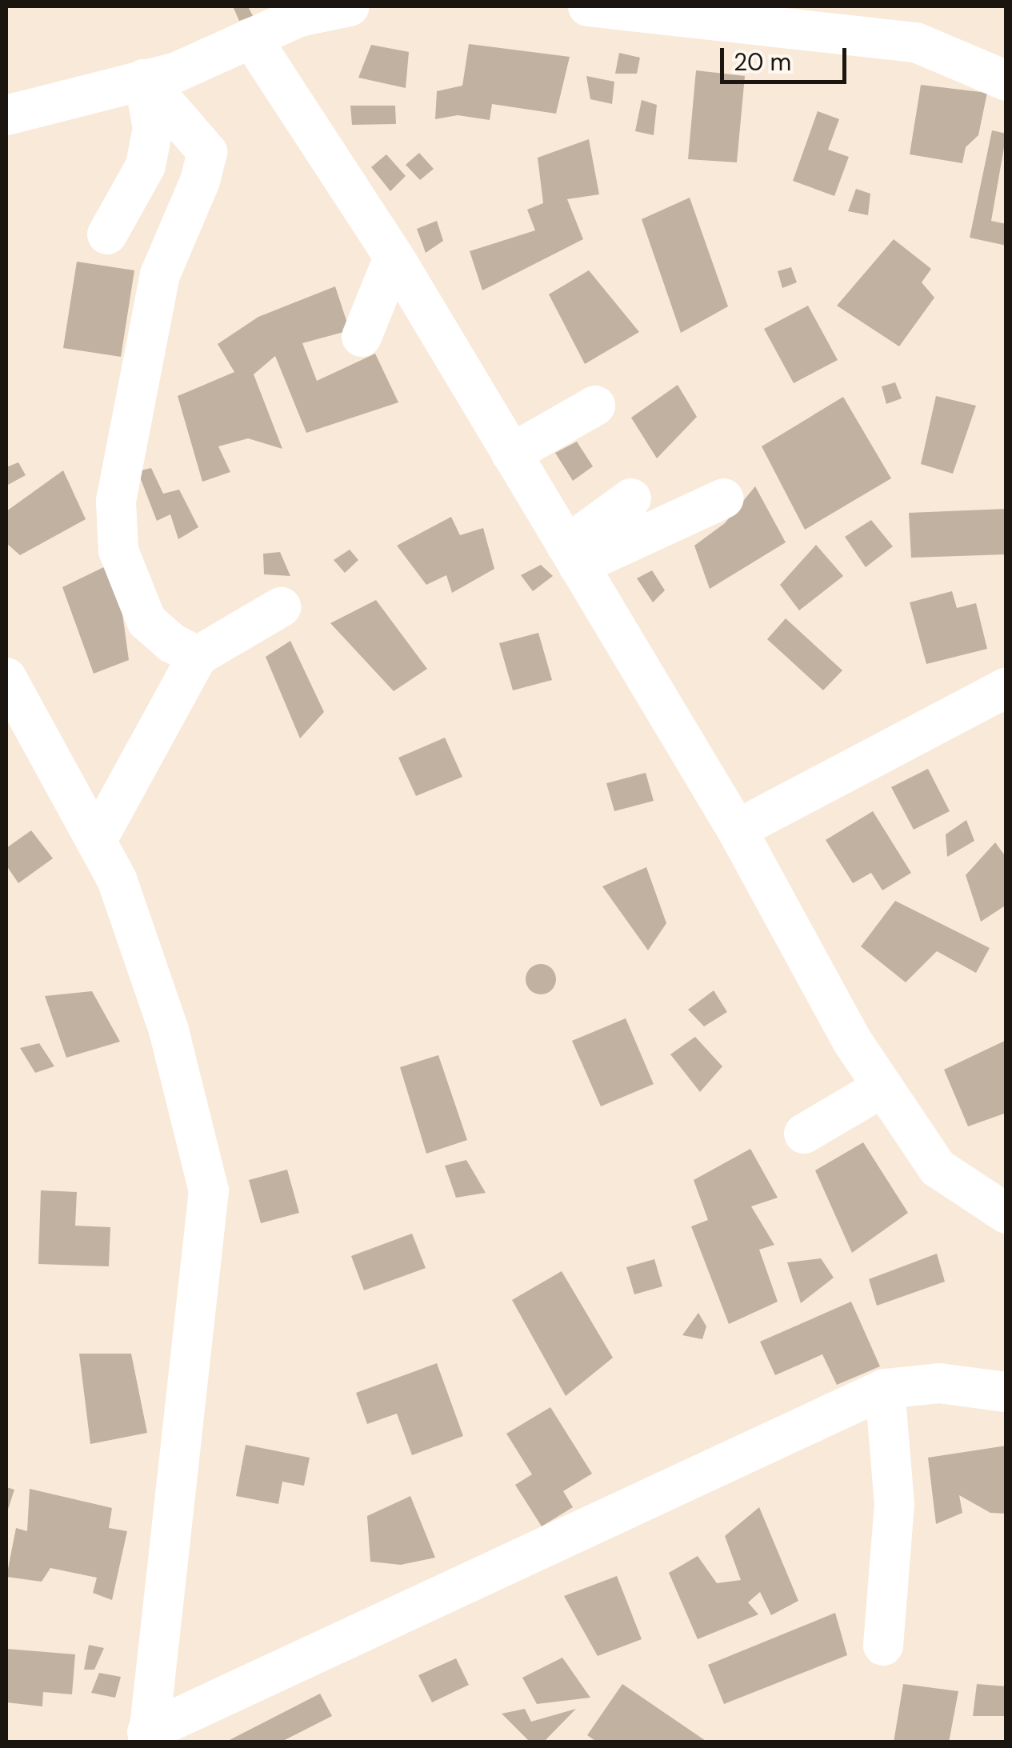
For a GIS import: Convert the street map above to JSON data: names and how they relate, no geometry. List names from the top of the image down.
{
  "scale_bar": "20 m"
}
